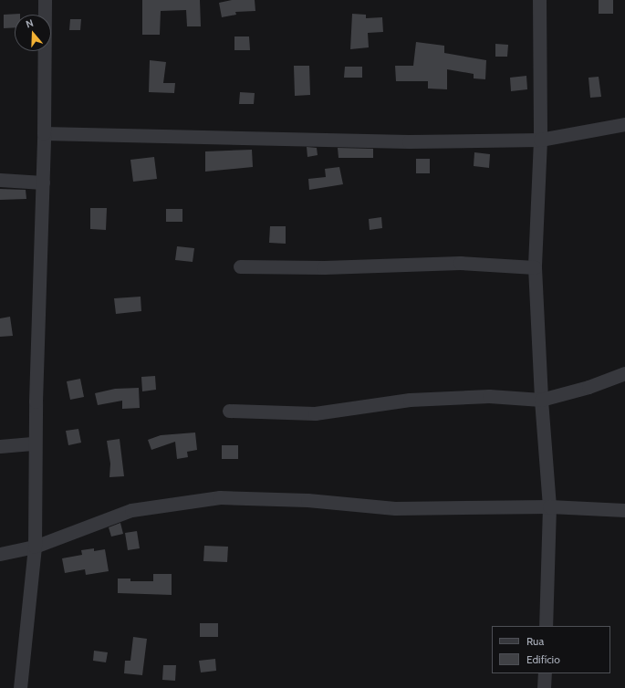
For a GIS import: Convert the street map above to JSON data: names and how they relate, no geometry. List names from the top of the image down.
{
  "legend": ["Rua", "Edifício"],
  "north": "top"
}
